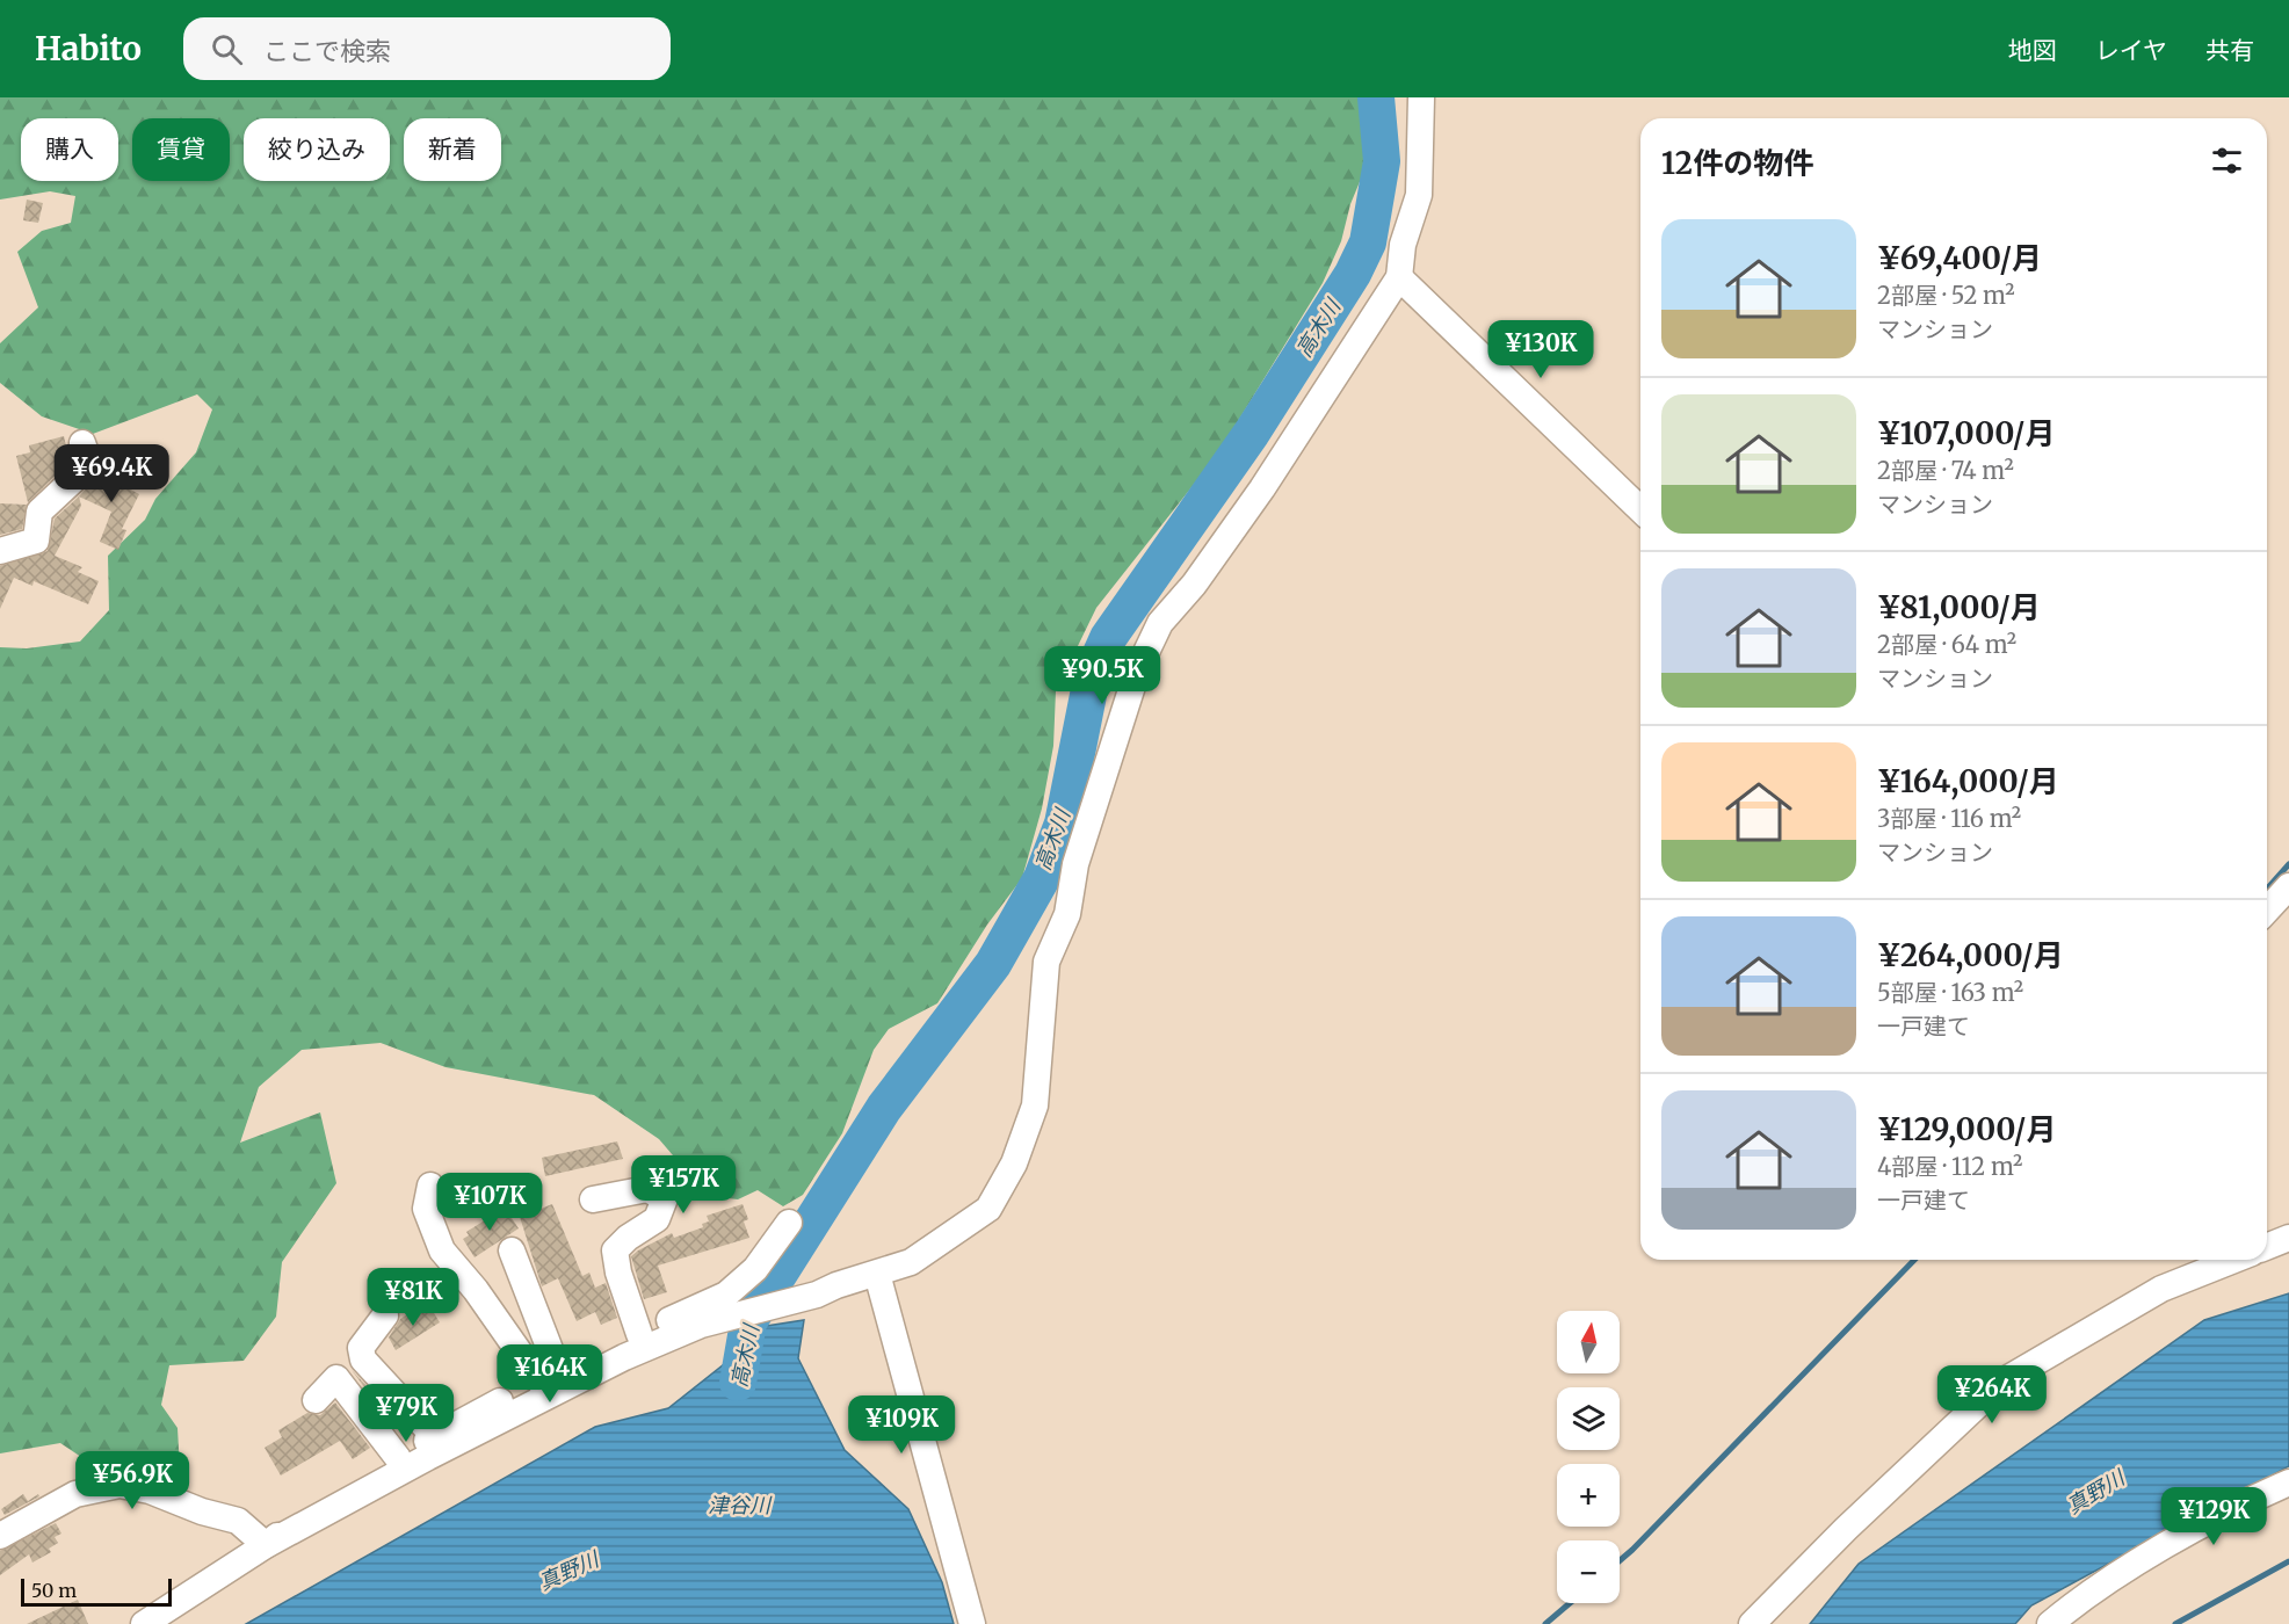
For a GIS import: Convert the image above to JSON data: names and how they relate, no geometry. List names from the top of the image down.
{
  "water": ["高木川", "真野川", "津谷川"],
  "scale_bar": "50 m",
  "north": "top",
  "page": {
    "header": "Habito",
    "search": "ここで検索",
    "nav": ["地図", "レイヤ", "共有"],
    "chip": [
      "購入",
      "賃貸",
      "絞り込み",
      "新着"
    ],
    "heading": "12件の物件",
    "list": [
      {
        "name": "¥69,400/月",
        "note": "2部屋 · 52 m² · マンション"
      },
      {
        "name": "¥107,000/月",
        "note": "2部屋 · 74 m² · マンション"
      },
      {
        "name": "¥81,000/月",
        "note": "2部屋 · 64 m² · マンション"
      },
      {
        "name": "¥164,000/月",
        "note": "3部屋 · 116 m² · マンション"
      },
      {
        "name": "¥264,000/月",
        "note": "5部屋 · 163 m² · 一戸建て"
      },
      {
        "name": "¥129,000/月",
        "note": "4部屋 · 112 m² · 一戸建て"
      }
    ],
    "price": [
      "¥130K",
      "¥69.4K",
      "¥90.5K",
      "¥157K",
      "¥107K",
      "¥81K",
      "¥164K",
      "¥264K",
      "¥79K",
      "¥109K",
      "¥56.9K",
      "¥129K"
    ],
    "map_buttons": ["+", "−"],
    "scale": "50 m"
  }
}
